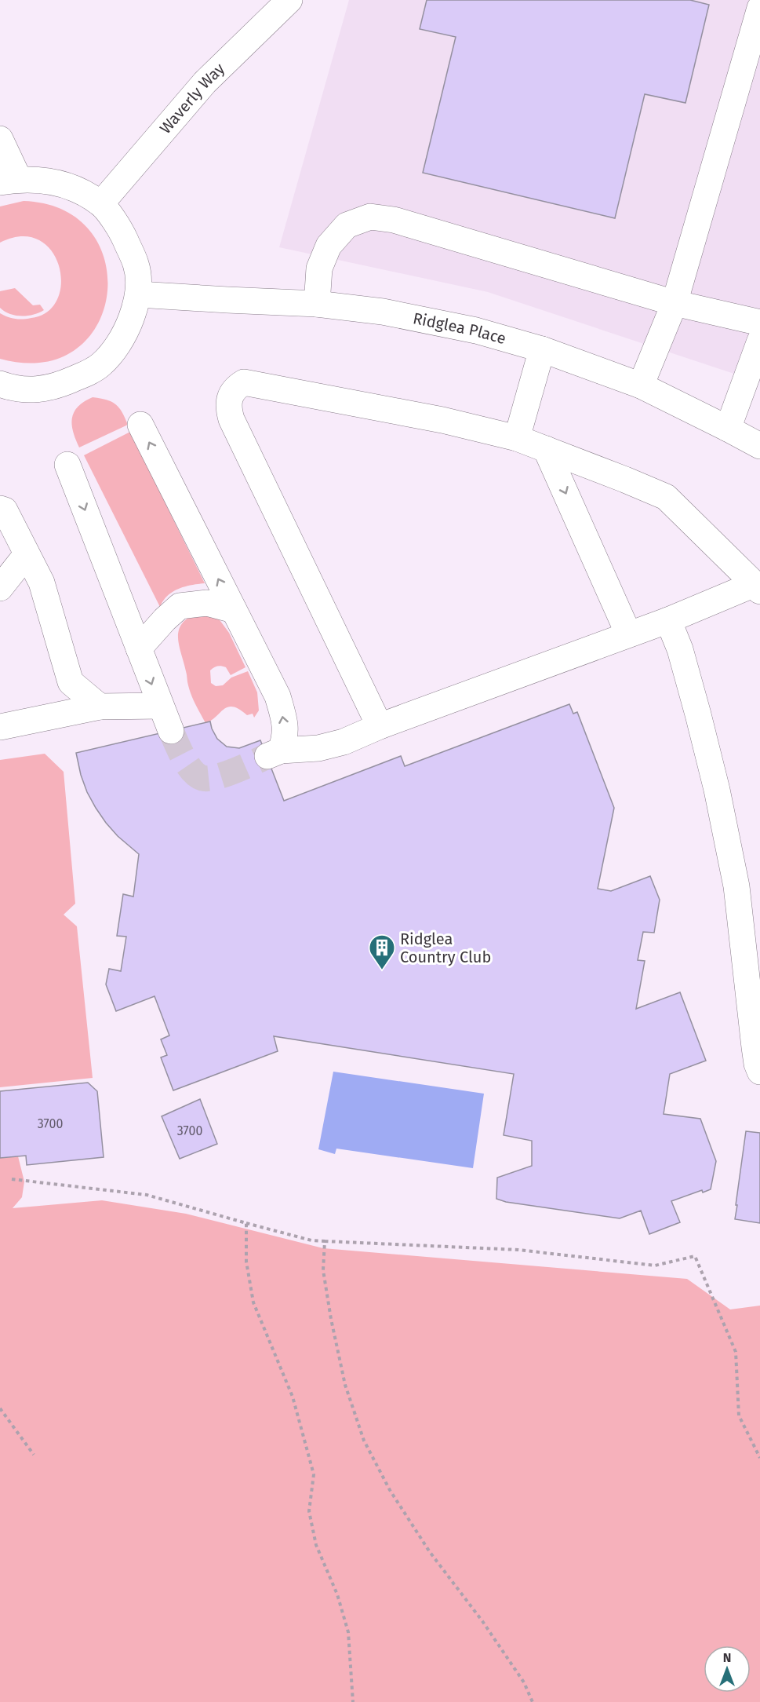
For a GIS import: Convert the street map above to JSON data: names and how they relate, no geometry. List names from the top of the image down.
{
  "streets": {
    "street": ["Waverly Way", "Ridglea Place"]
  },
  "places": {
    "building": ["Ridglea Country Club"]
  },
  "house_numbers": ["3700", "3700"],
  "north": "top"
}
